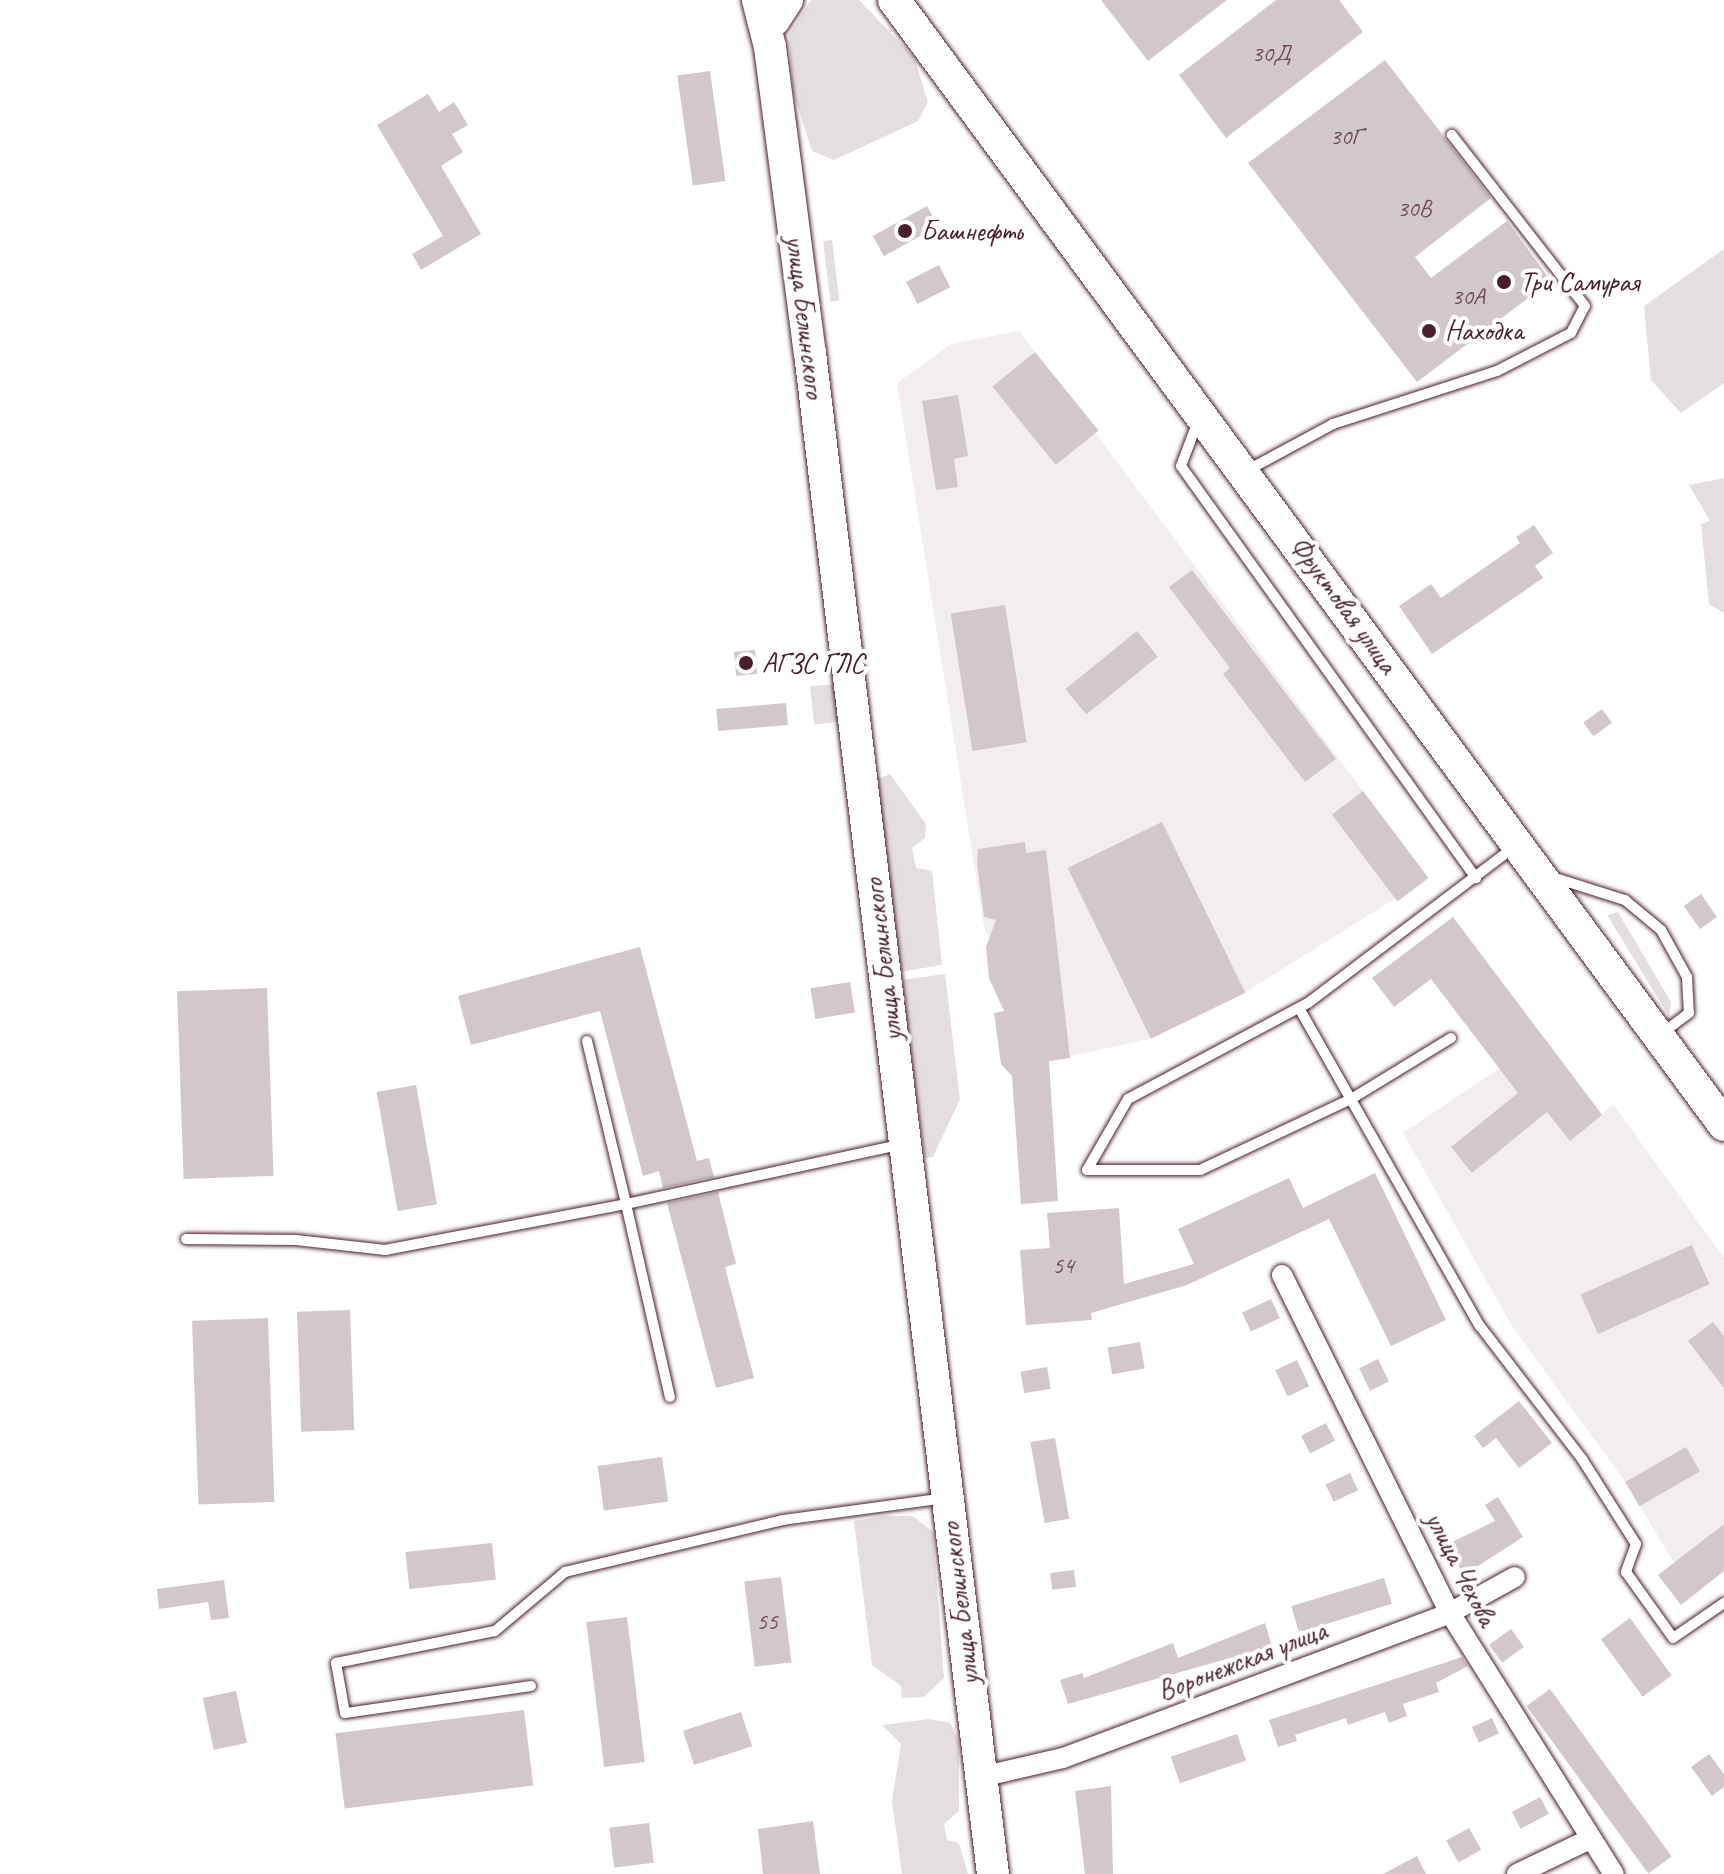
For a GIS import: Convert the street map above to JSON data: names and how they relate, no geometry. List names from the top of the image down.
{
  "streets": {
    "main road": ["улица Белинского", "Фруктовая улица"],
    "street": ["улица Чехова", "Воронежская улица"]
  },
  "crossings": [
    ["улица Белинского", "Воронежская улица"],
    ["улица Чехова", "Воронежская улица"]
  ],
  "places": [
    "Башнефть",
    "Три Самурая",
    "Находка",
    "АГЗС ГЛС"
  ],
  "house_numbers": [
    "30Д",
    "30Г",
    "30В",
    "30А",
    "54",
    "55"
  ]
}
